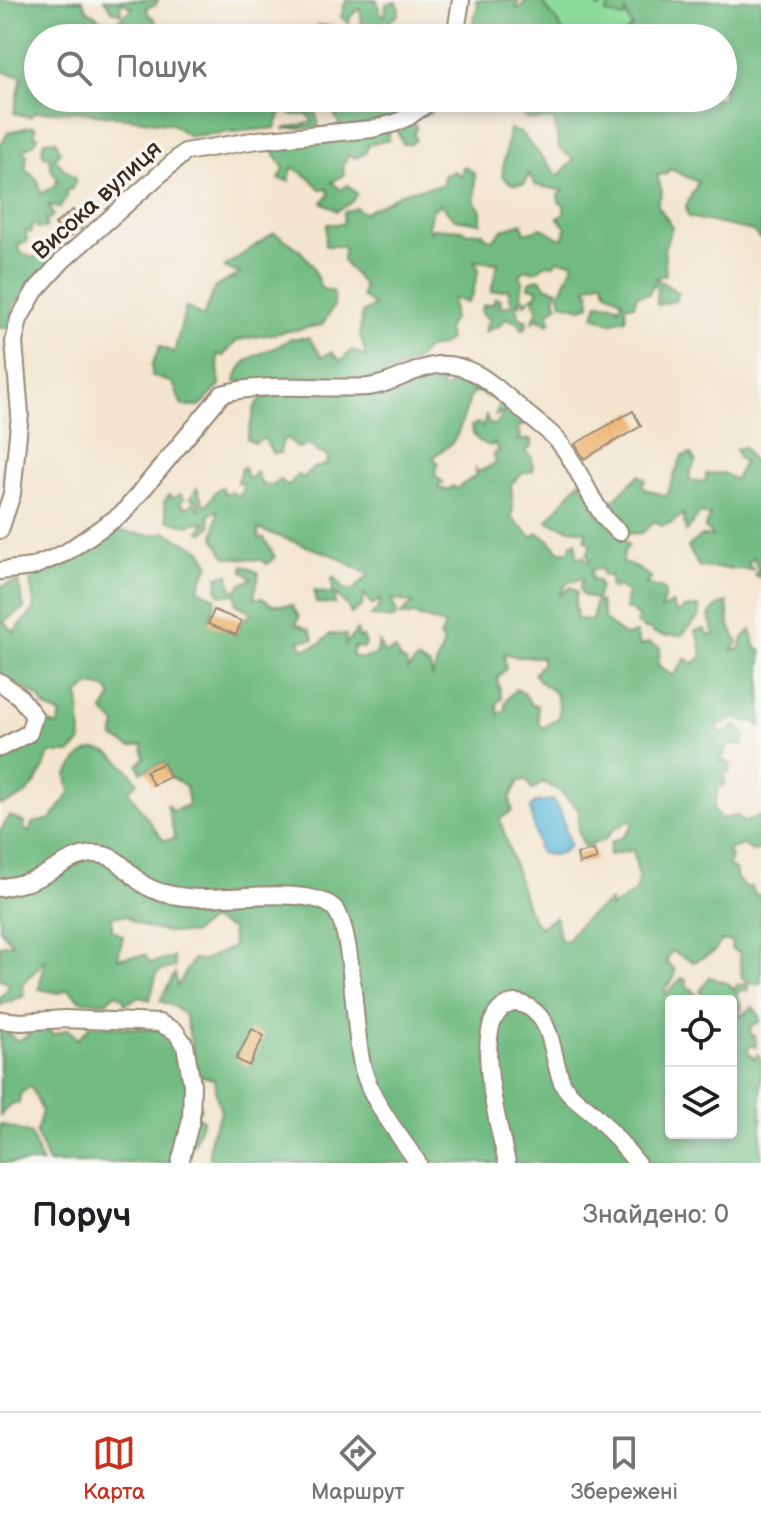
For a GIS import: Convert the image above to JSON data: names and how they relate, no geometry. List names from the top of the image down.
{
  "streets": {
    "street": ["Висока вулиця"]
  },
  "page": {
    "search": "Пошук",
    "heading": ["Поруч", "Знайдено: 0"],
    "nav": ["Карта", "Маршрут", "Збережені"]
  }
}
